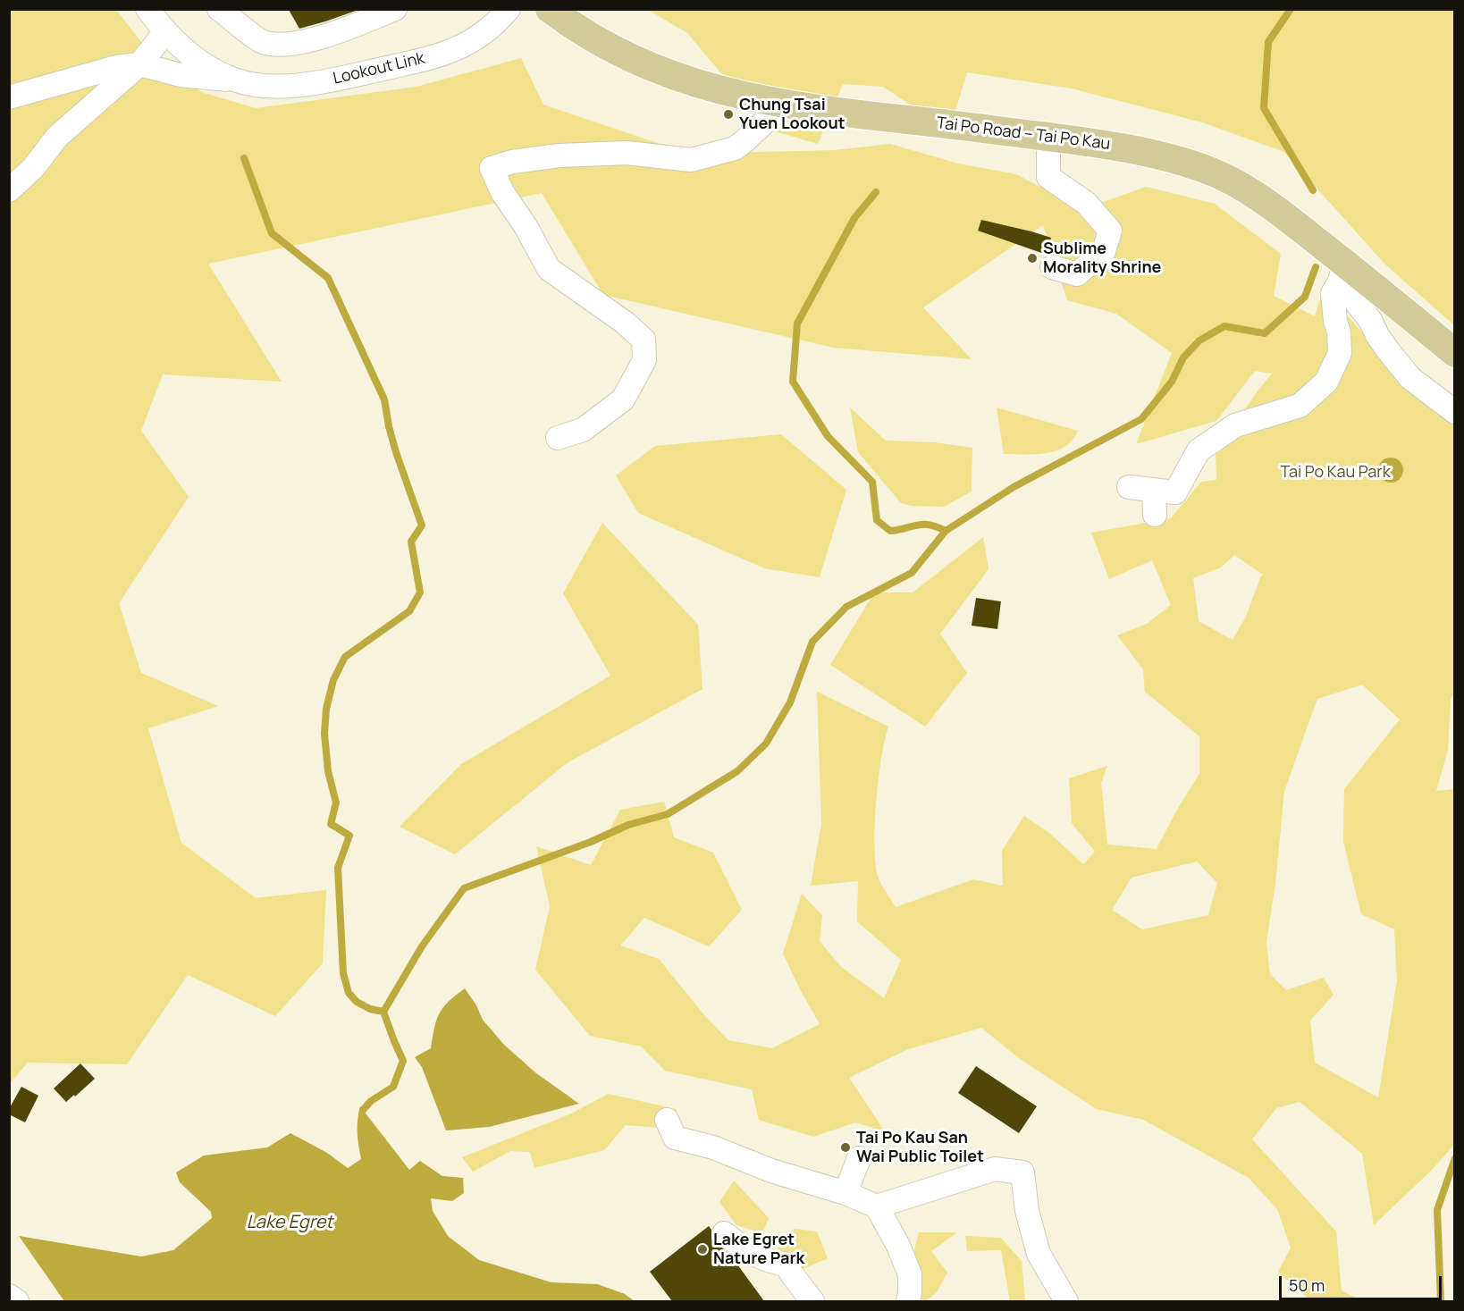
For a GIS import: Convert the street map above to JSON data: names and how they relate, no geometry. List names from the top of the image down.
{
  "streets": {
    "main road": ["Tai Po Road – Tai Po Kau"],
    "street": ["Lookout Link"]
  },
  "water": ["Lake Egret"],
  "parks": ["Tai Po Kau Park"],
  "places": [
    "Chung Tsai Yuen Lookout",
    "Sublime Morality Shrine",
    "Tai Po Kau San Wai Public Toilet",
    "Lake Egret Nature Park"
  ],
  "scale_bar": "50 m"
}
